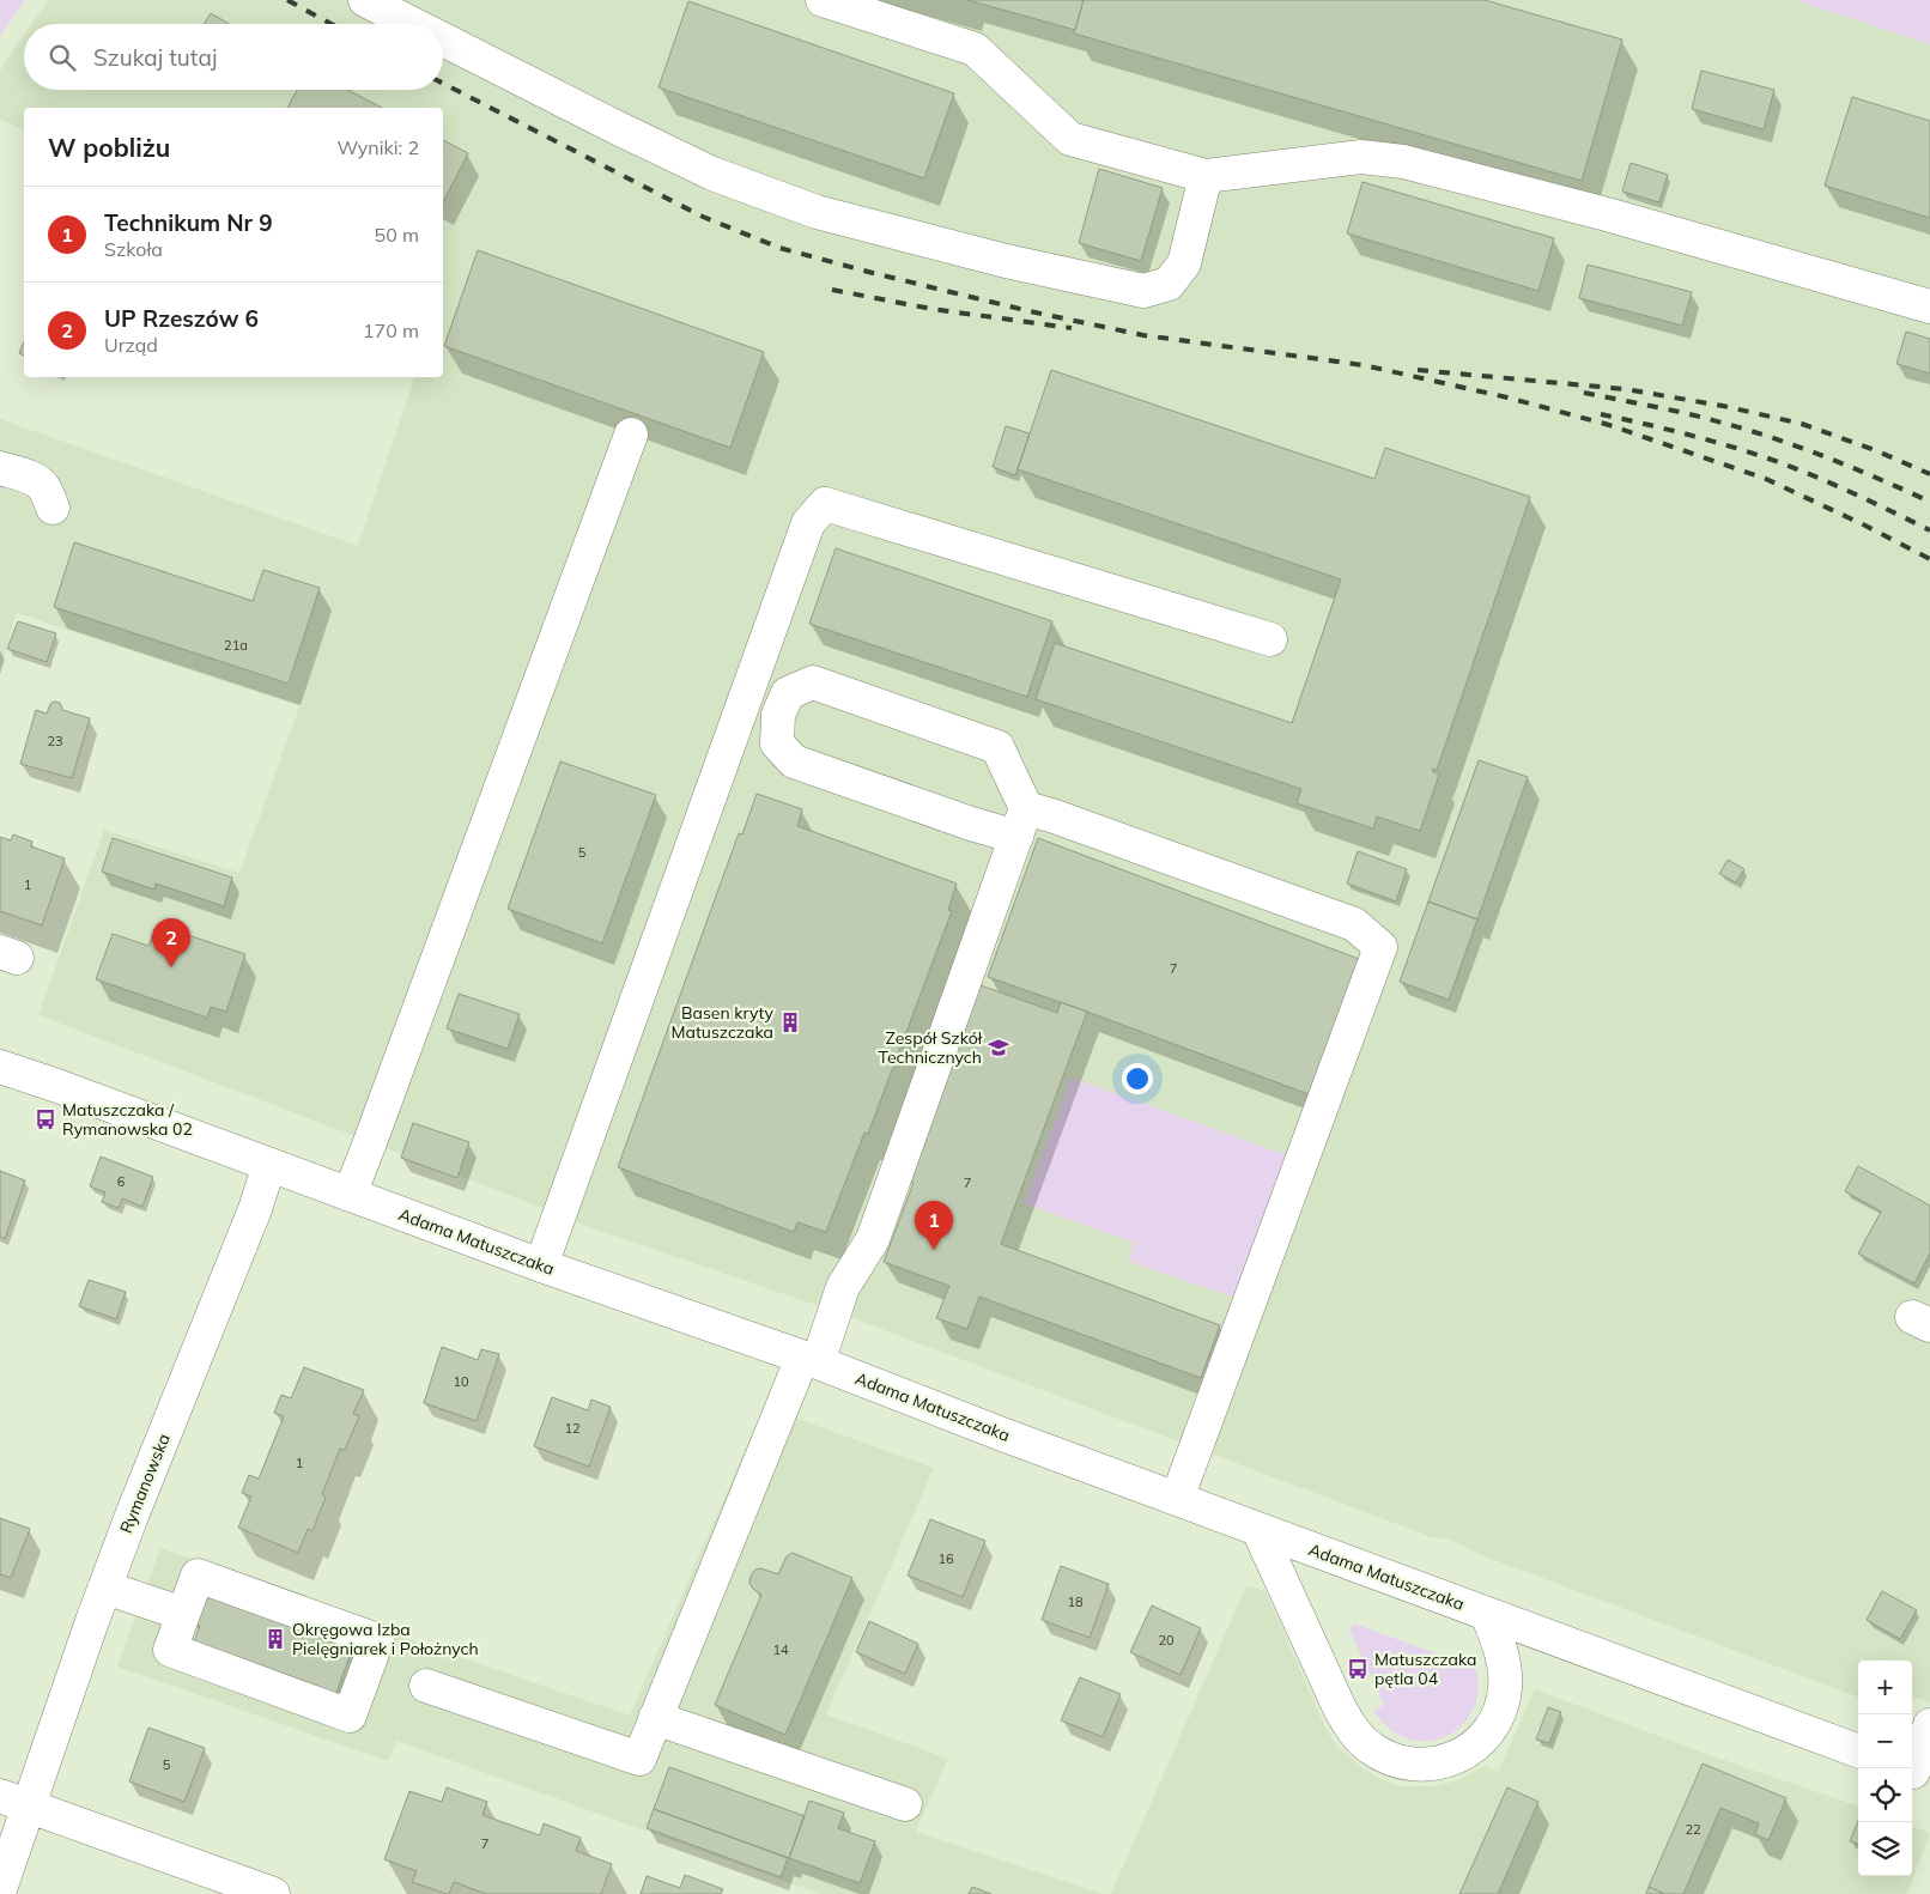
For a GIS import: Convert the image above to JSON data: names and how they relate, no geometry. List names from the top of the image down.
{
  "streets": {
    "street": ["Adama Matuszczaka", "Rymanowska"]
  },
  "crossings": [
    ["Adama Matuszczaka", "Rymanowska"]
  ],
  "places": {
    "building": ["Basen kryty Matuszczaka", "Okręgowa Izba Pielęgniarek i Położnych"],
    "school or university": ["Zespół Szkół Technicznych"],
    "bus stop": ["Matuszczaka / Rymanowska 02", "Matuszczaka pętla 04"]
  },
  "house_numbers": [
    "21a",
    "23",
    "5",
    "1",
    "7",
    "6",
    "7",
    "10",
    "12",
    "1",
    "16",
    "18",
    "20",
    "14",
    "5",
    "22",
    "7"
  ],
  "page": {
    "search": "Szukaj tutaj",
    "heading": ["W pobliżu", "Wyniki: 2"],
    "list": [
      {
        "mark": "1",
        "name": "Technikum Nr 9",
        "note": "Szkoła",
        "value": "50 m"
      },
      {
        "mark": "2",
        "name": "UP Rzeszów 6",
        "note": "Urząd",
        "value": "170 m"
      }
    ],
    "pins": ["2", "1"],
    "map_buttons": ["+", "−"]
  }
}
